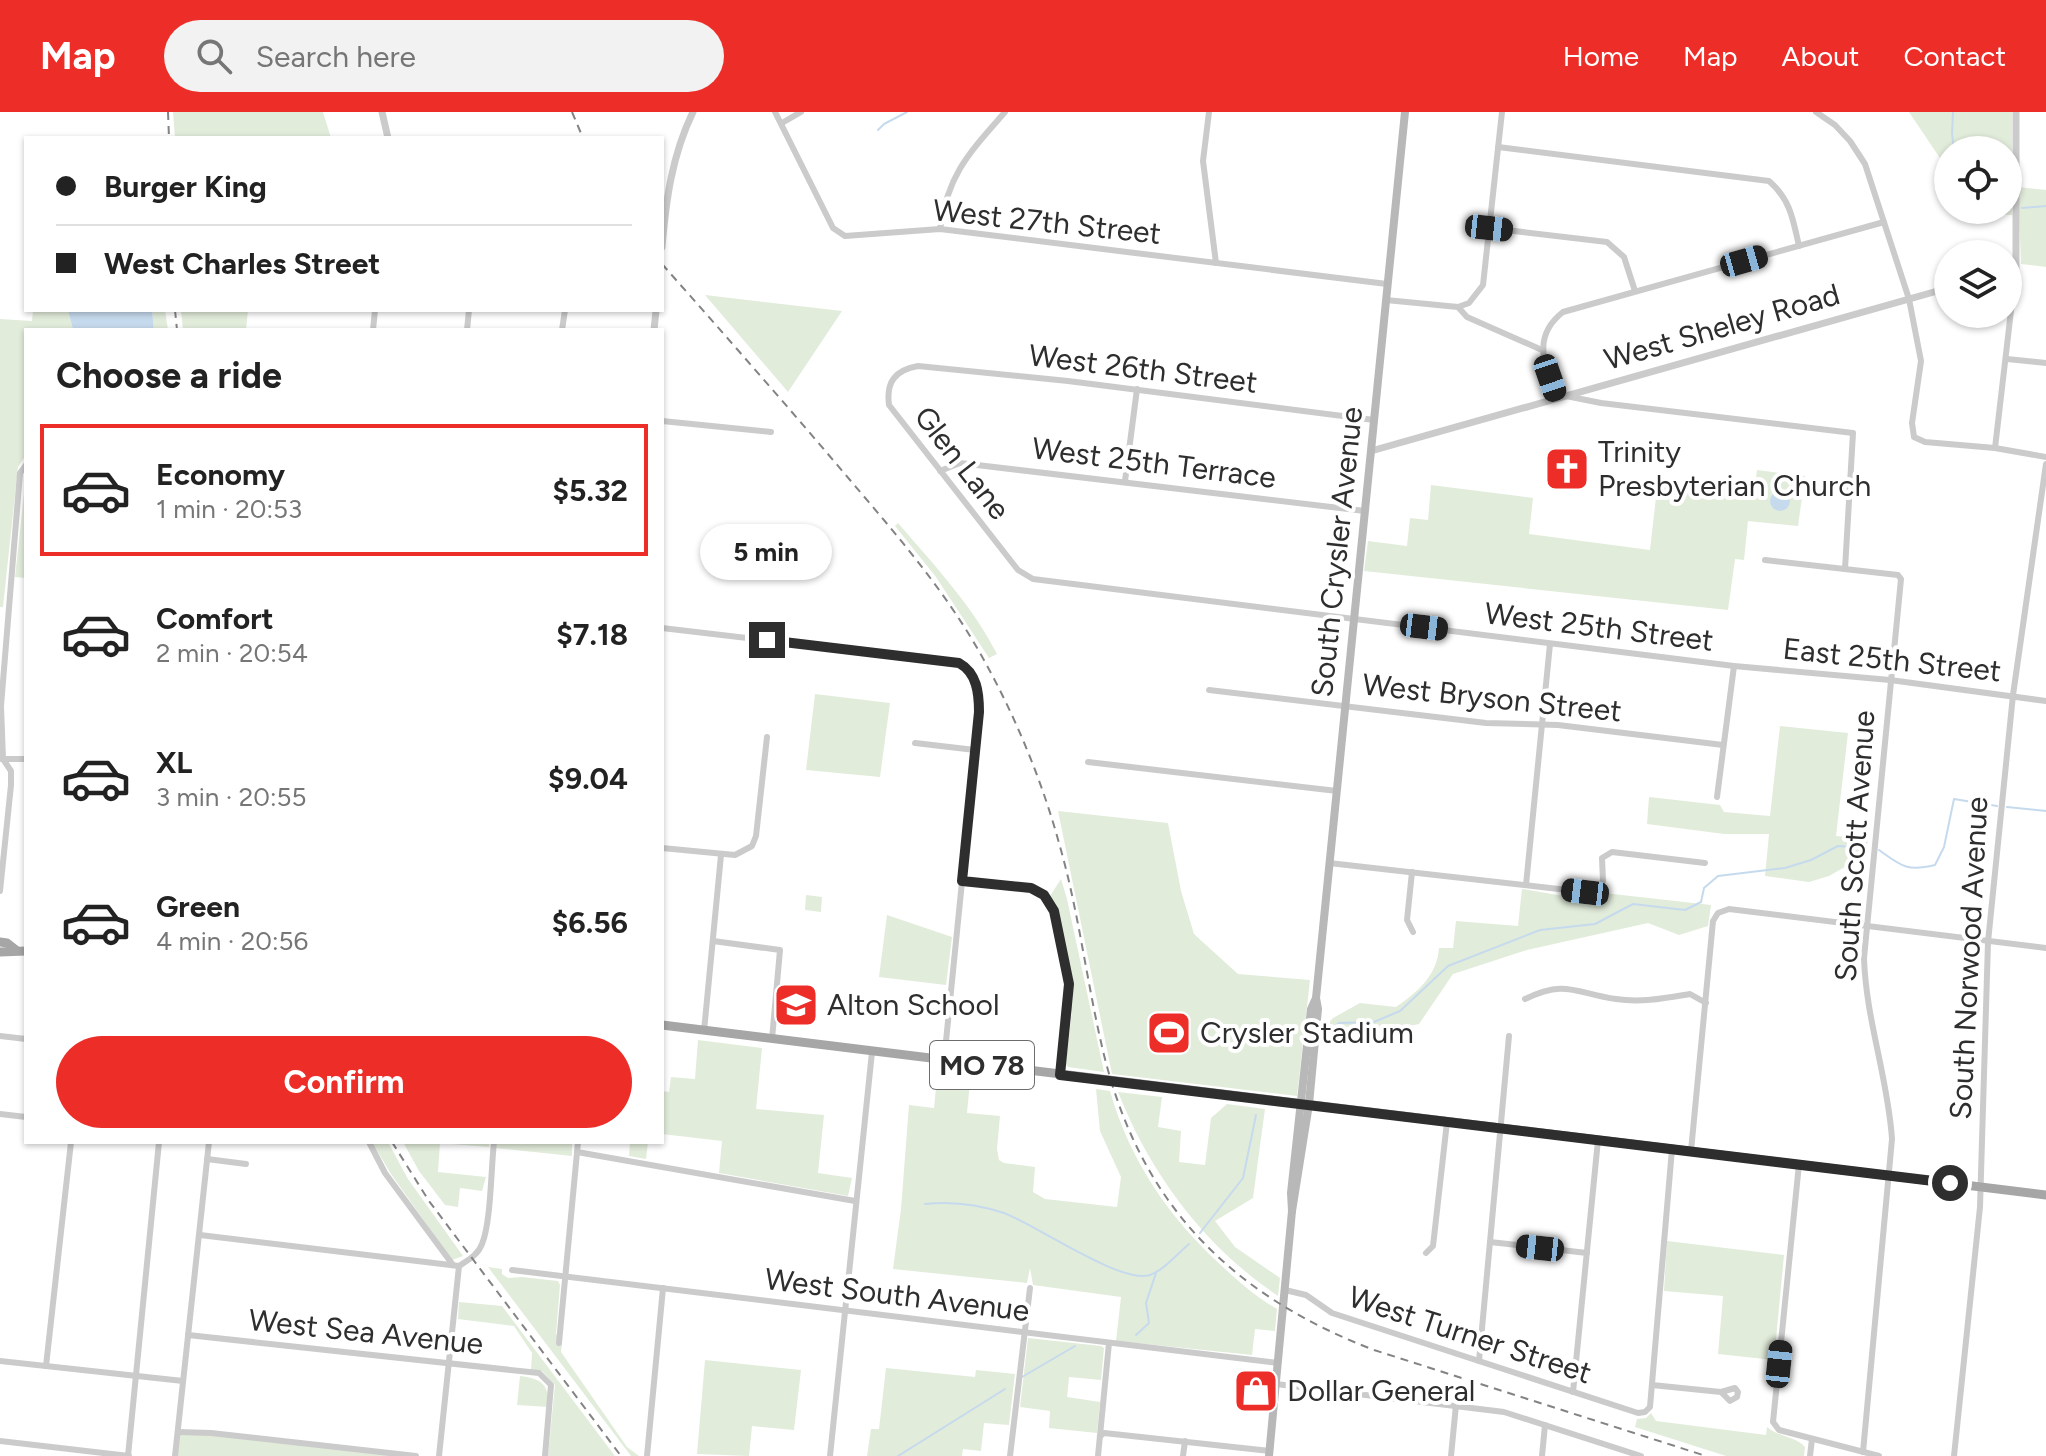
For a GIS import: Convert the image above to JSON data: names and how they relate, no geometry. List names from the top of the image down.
{
  "streets": {
    "main road": ["South Crysler Avenue", "MO 78"],
    "street": [
      "West 27th Street",
      "West Sheley Road",
      "West 26th Street",
      "Glen Lane",
      "West 25th Terrace",
      "West 25th Street",
      "East 25th Street",
      "West Bryson Street",
      "South Scott Avenue",
      "South Norwood Avenue",
      "West South Avenue",
      "West Sea Avenue",
      "West Turner Street"
    ]
  },
  "crossings": [
    ["West 27th Street", "South Crysler Avenue"],
    ["West Sheley Road", "South Crysler Avenue"],
    ["West 26th Street", "Glen Lane"],
    ["West 26th Street", "South Crysler Avenue"],
    ["Glen Lane", "West 25th Terrace"],
    ["Glen Lane", "West 25th Street"],
    ["West 25th Terrace", "South Crysler Avenue"],
    ["South Crysler Avenue", "West 25th Street"],
    ["South Crysler Avenue", "West Bryson Street"],
    ["South Crysler Avenue", "MO 78"],
    ["South Crysler Avenue", "West South Avenue"],
    ["South Crysler Avenue", "West Turner Street"],
    ["West 25th Street", "East 25th Street"],
    ["East 25th Street", "South Scott Avenue"],
    ["East 25th Street", "South Norwood Avenue"],
    ["South Scott Avenue", "MO 78"],
    ["South Norwood Avenue", "MO 78"]
  ],
  "places": {
    "church": ["Trinity Presbyterian Church"],
    "school or university": ["Alton School"],
    "sports": ["Crysler Stadium"],
    "shop": ["Dollar General"]
  },
  "page": {
    "header": "Map",
    "search": "Search here",
    "nav": [
      "Home",
      "Map",
      "About",
      "Contact"
    ],
    "banner": ["Burger King", "West Charles Street"],
    "heading": "Choose a ride",
    "list": [
      {
        "name": "Economy",
        "note": "1 min · 20:53",
        "value": "$5.32"
      },
      {
        "name": "Comfort",
        "note": "2 min · 20:54",
        "value": "$7.18"
      },
      {
        "name": "XL",
        "note": "3 min · 20:55",
        "value": "$9.04"
      },
      {
        "name": "Green",
        "note": "4 min · 20:56",
        "value": "$6.56"
      }
    ],
    "bubble": "5 min",
    "buttons": "Confirm"
  }
}
